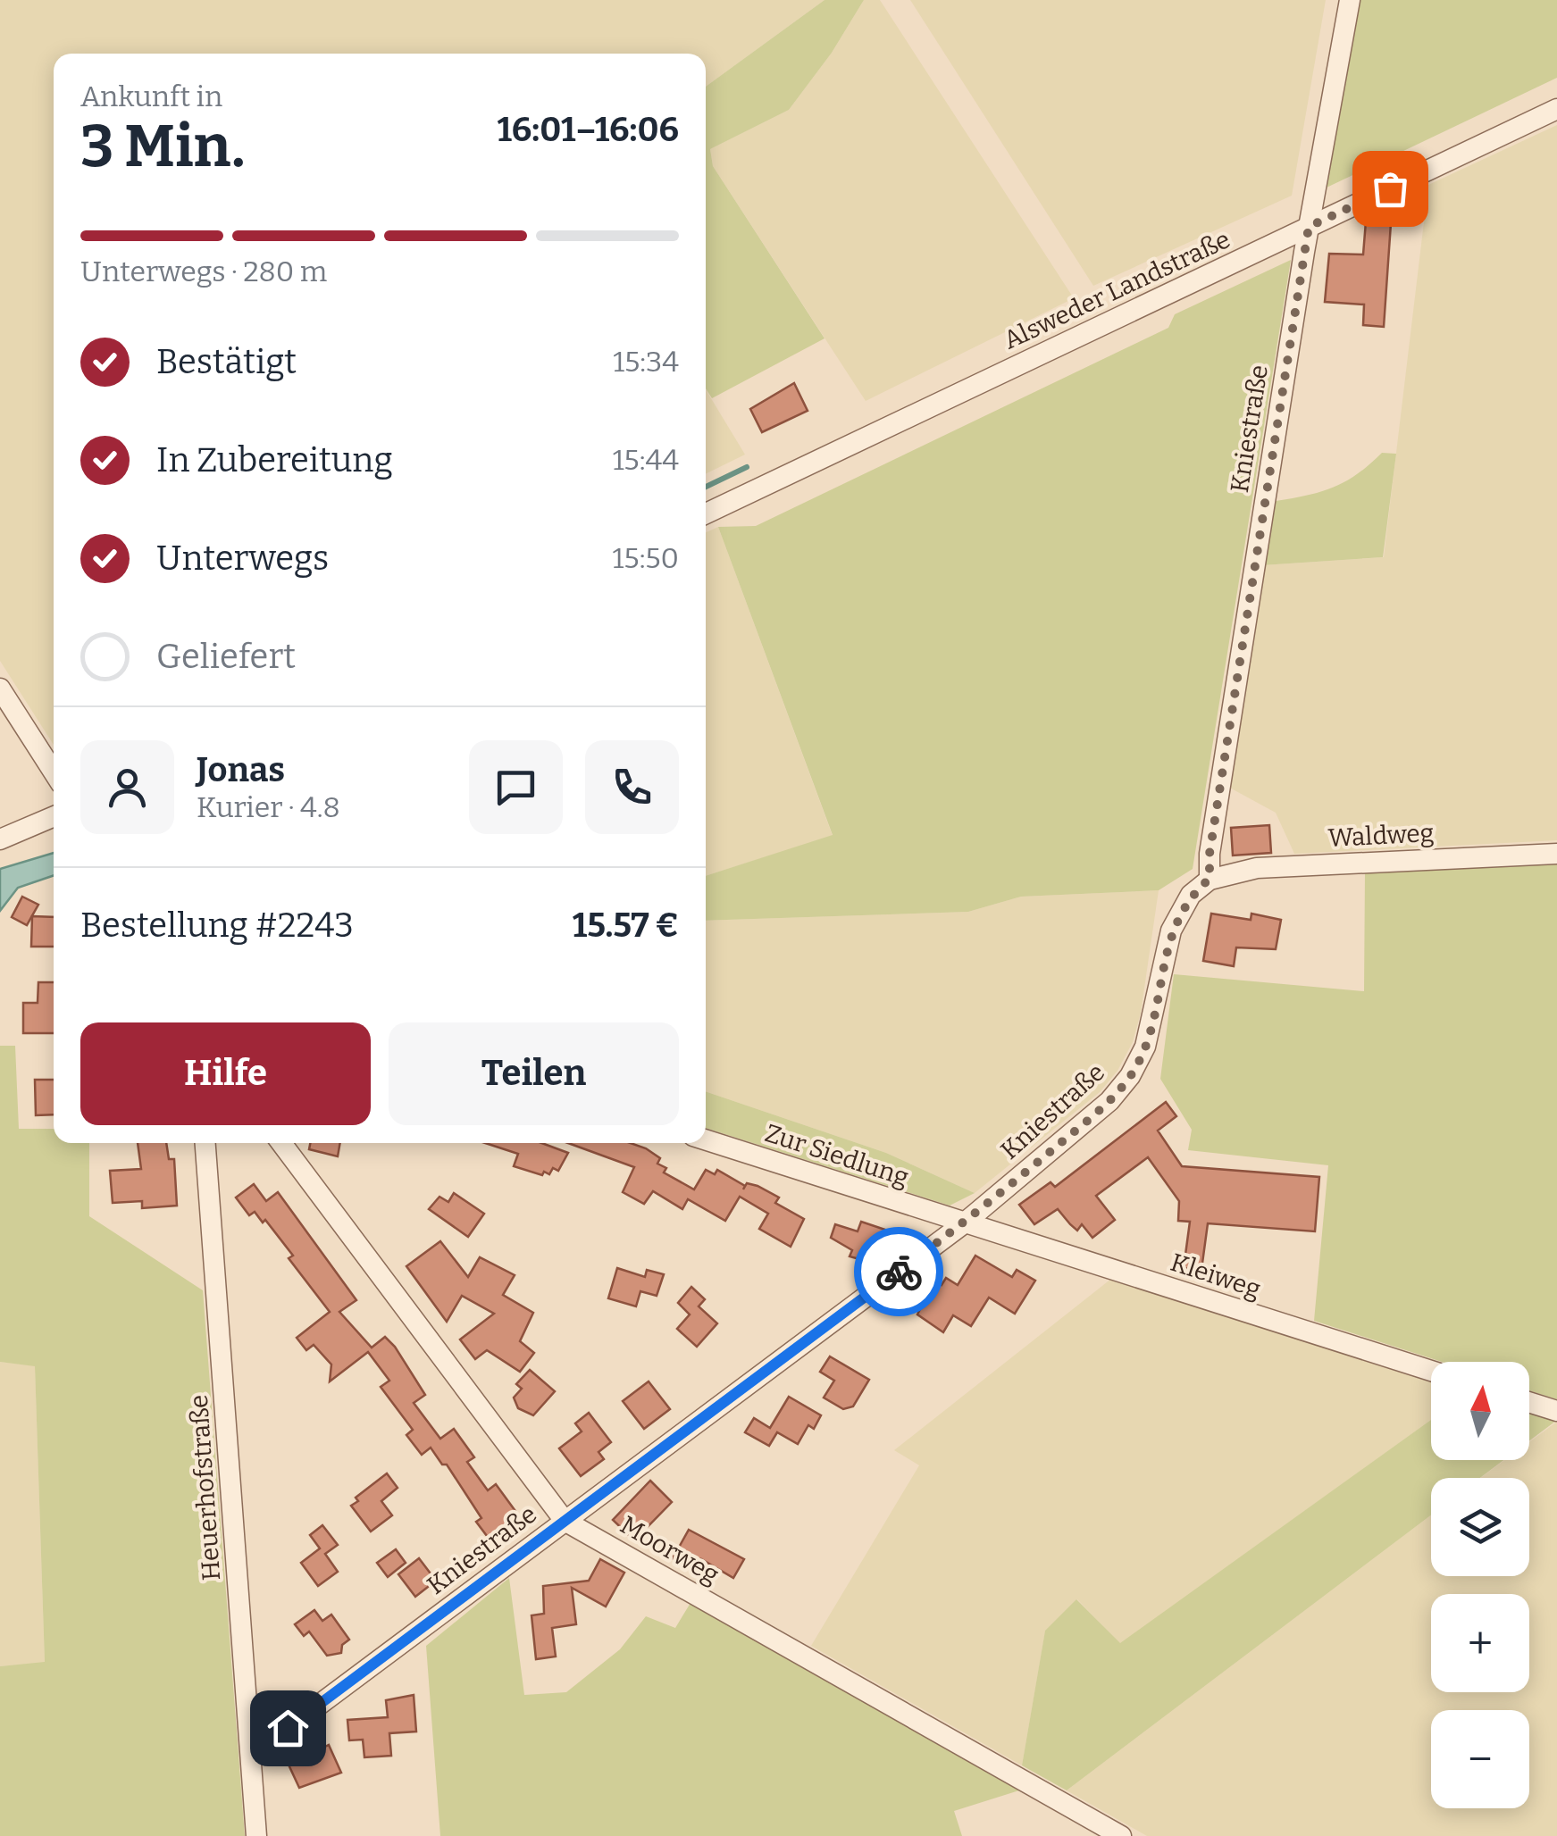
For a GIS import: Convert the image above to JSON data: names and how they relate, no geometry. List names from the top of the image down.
{
  "streets": {
    "street": [
      "Alsweder Landstraße",
      "Kniestraße",
      "Waldweg",
      "Zur Siedlung",
      "Kleiweg",
      "Heuerhofstraße",
      "Moorweg"
    ]
  },
  "crossings": [
    ["Alsweder Landstraße", "Kniestraße"],
    ["Kniestraße", "Waldweg"],
    ["Kniestraße", "Zur Siedlung"],
    ["Kniestraße", "Kleiweg"],
    ["Kniestraße", "Heuerhofstraße"],
    ["Kniestraße", "Moorweg"],
    ["Zur Siedlung", "Kleiweg"]
  ],
  "north": "top",
  "page": {
    "heading": ["3 Min.", "Ankunft in", "16:01–16:06"],
    "panel": [
      "Jonas",
      "Kurier · 4.8",
      "Bestellung #2243",
      "15.57 €"
    ],
    "bar": "Unterwegs · 280 m",
    "list": [
      ["Bestätigt", "15:34"],
      ["In Zubereitung", "15:44"],
      ["Unterwegs", "15:50"],
      "Geliefert"
    ],
    "buttons": ["Hilfe", "Teilen"],
    "map_buttons": ["+", "−"]
  }
}
